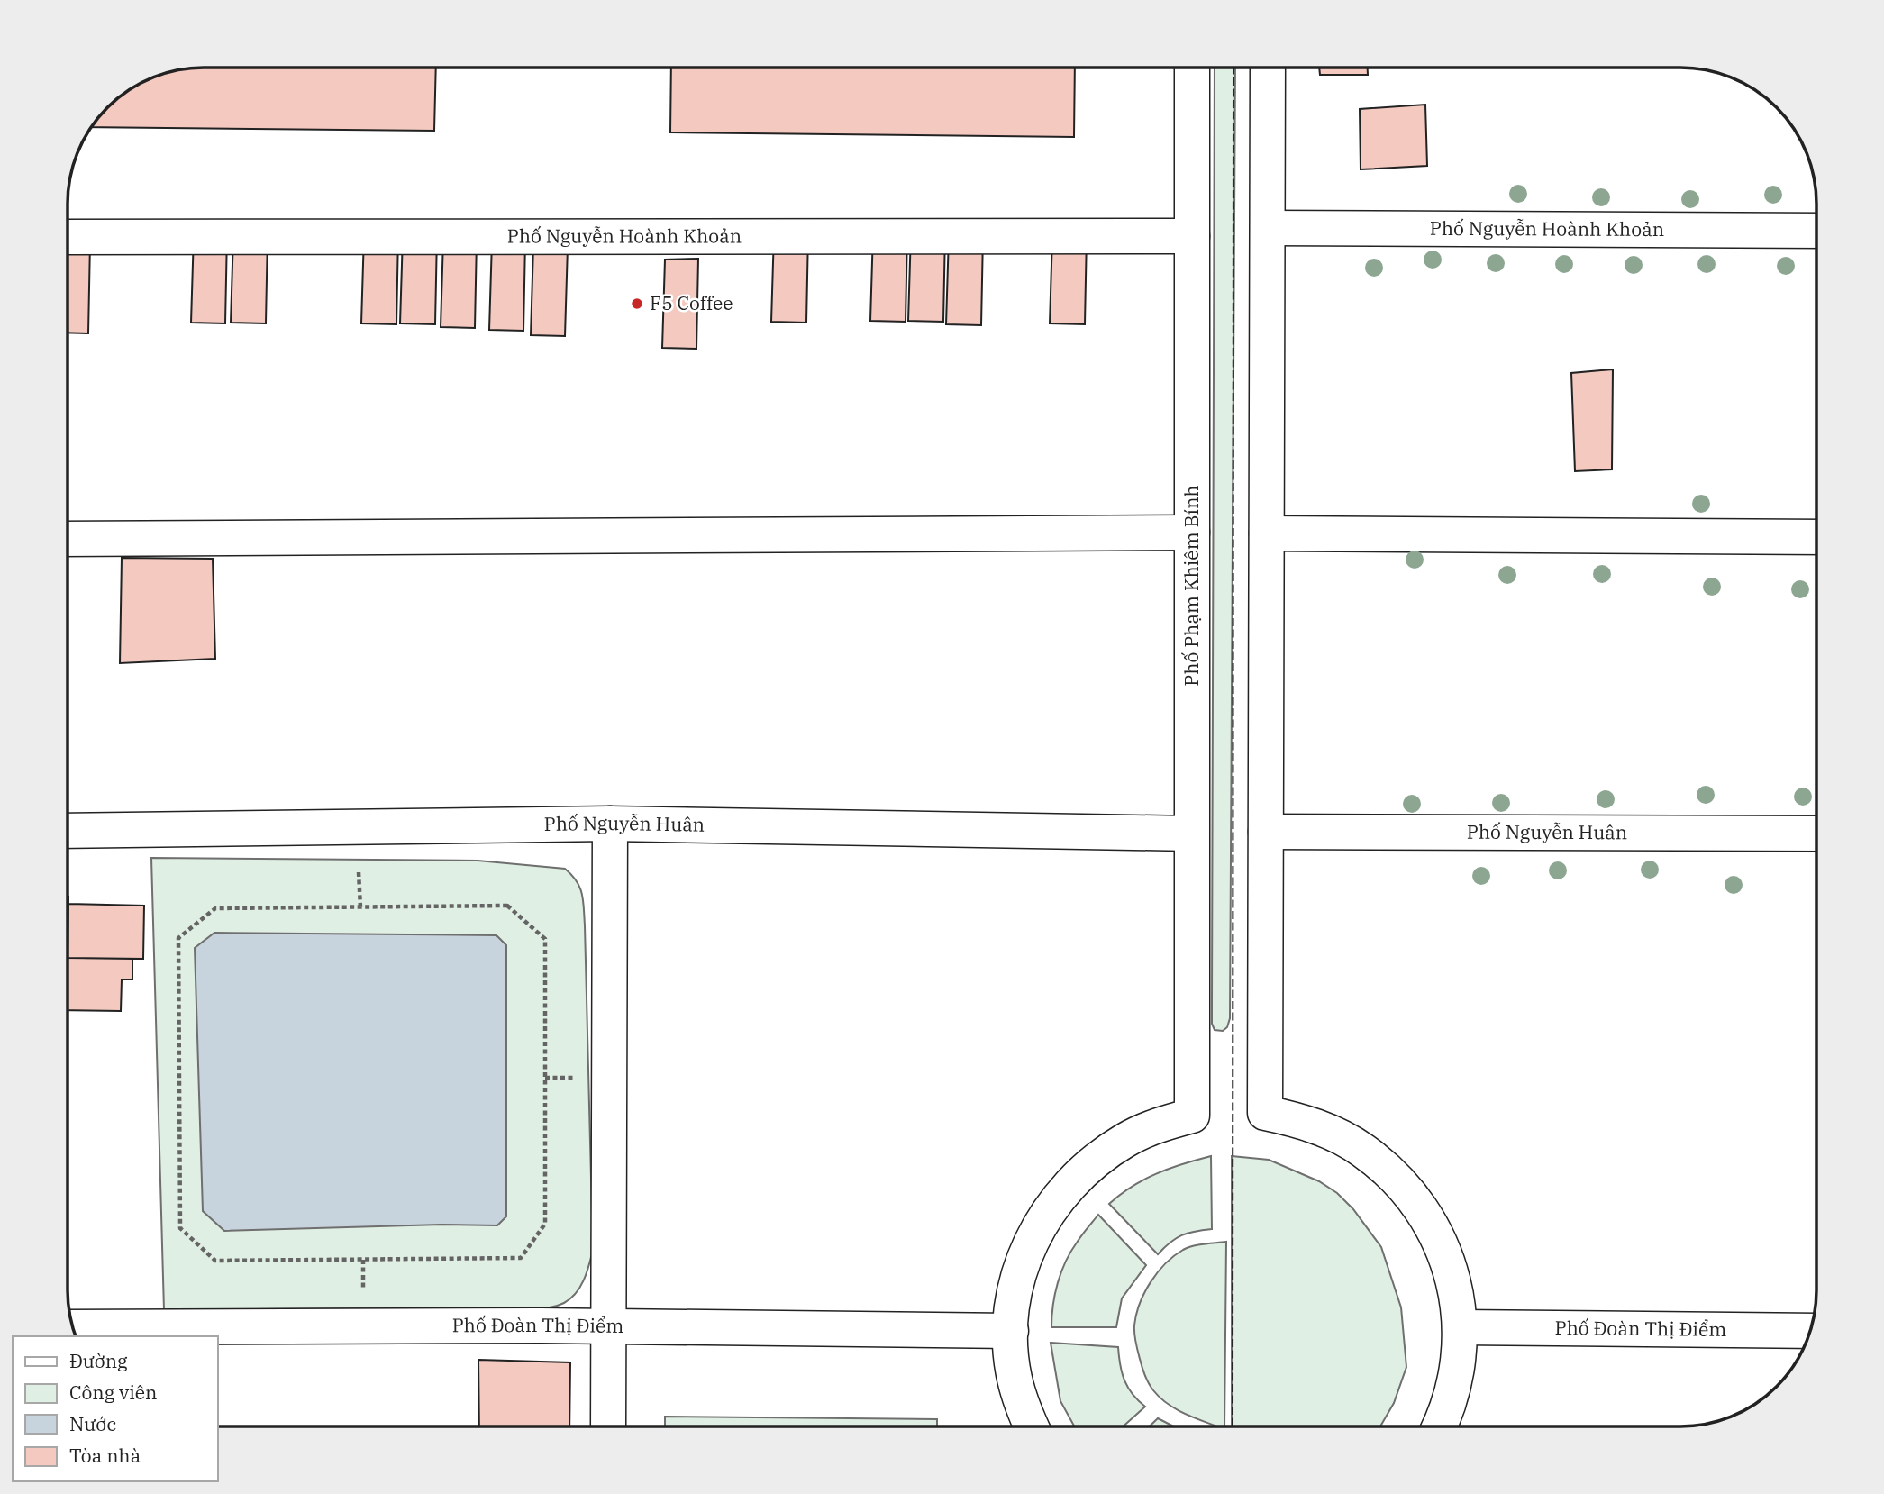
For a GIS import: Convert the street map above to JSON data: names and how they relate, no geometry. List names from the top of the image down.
{
  "streets": {
    "street": [
      "Phố Nguyễn Hoành Khoản",
      "Phố Phạm Khiêm Bính",
      "Phố Nguyễn Huân",
      "Phố Đoàn Thị Điểm"
    ]
  },
  "crossings": [
    ["Phố Nguyễn Hoành Khoản", "Phố Phạm Khiêm Bính"],
    ["Phố Phạm Khiêm Bính", "Phố Nguyễn Huân"],
    ["Phố Phạm Khiêm Bính", "Phố Đoàn Thị Điểm"]
  ],
  "places": ["F5 Coffee"],
  "legend": [
    "Đường",
    "Công viên",
    "Nước",
    "Tòa nhà"
  ]
}
